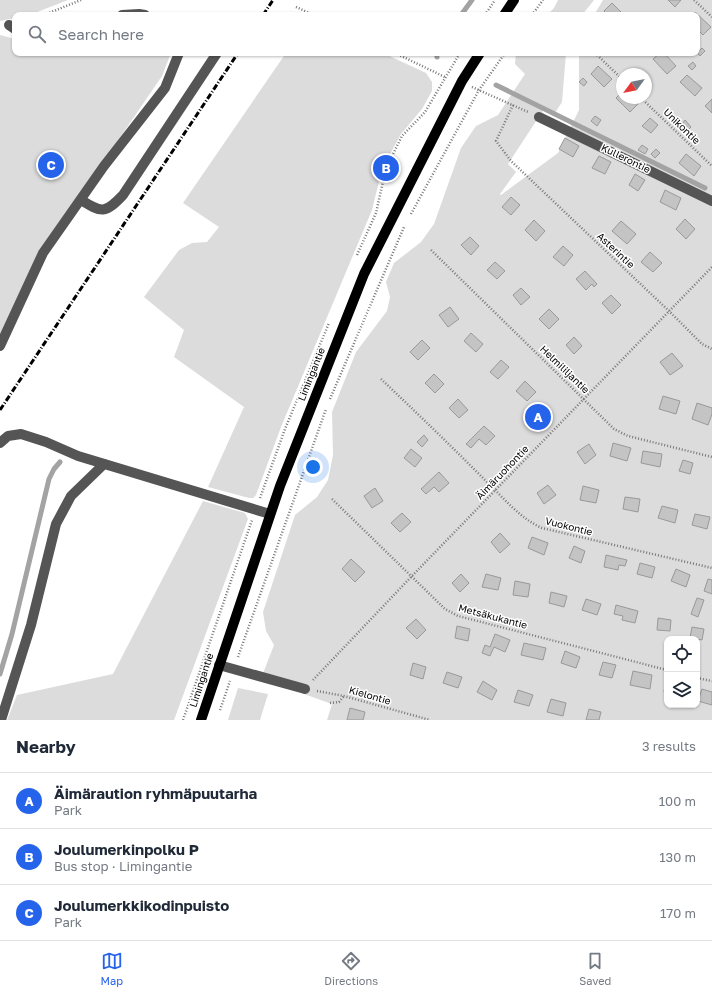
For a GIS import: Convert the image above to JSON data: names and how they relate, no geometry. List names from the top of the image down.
{
  "streets": {
    "main road": ["Limingantie"],
    "lane": ["Kullerontie"],
    "path": [
      "Unikontie",
      "Asterintie",
      "Helmililjantie",
      "Äimäruohontie",
      "Vuokontie",
      "Metsäkukantie",
      "Kielontie"
    ]
  },
  "crossings": [
    ["Asterintie", "Äimäruohontie"],
    ["Helmililjantie", "Äimäruohontie"],
    ["Äimäruohontie", "Vuokontie"],
    ["Äimäruohontie", "Metsäkukantie"],
    ["Äimäruohontie", "Kielontie"]
  ],
  "north": "bottom left",
  "page": {
    "search": "Search here",
    "pins": ["C", "B", "A"],
    "heading": ["Nearby", "3 results"],
    "list": [
      {
        "mark": "A",
        "name": "Äimäraution ryhmäpuutarha",
        "note": "Park",
        "value": "100 m"
      },
      {
        "mark": "B",
        "name": "Joulumerkinpolku P",
        "note": "Bus stop · Limingantie",
        "value": "130 m"
      },
      {
        "mark": "C",
        "name": "Joulumerkkikodinpuisto",
        "note": "Park",
        "value": "170 m"
      }
    ],
    "nav": ["Map", "Directions", "Saved"]
  }
}
